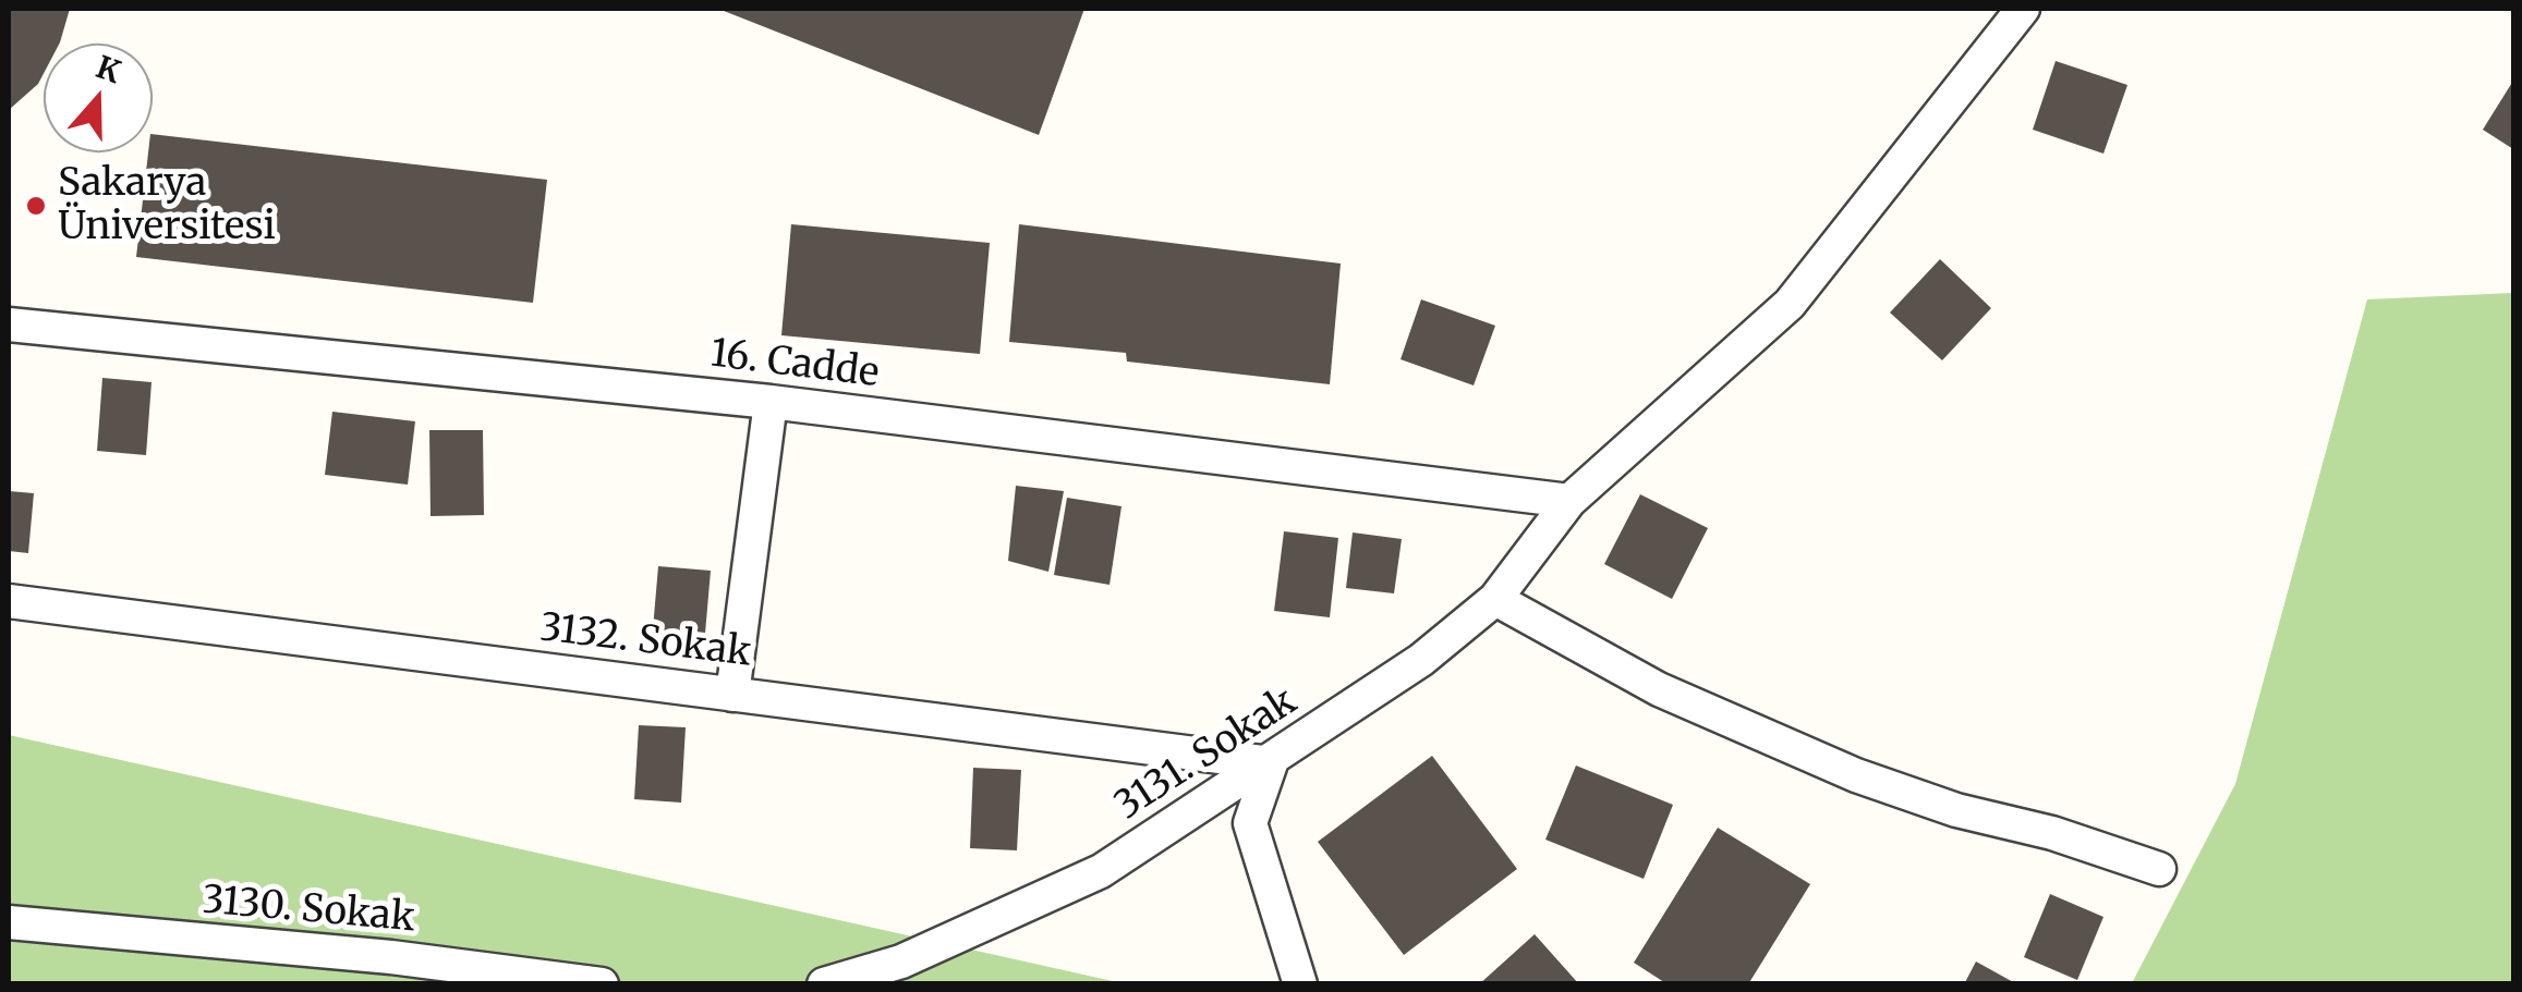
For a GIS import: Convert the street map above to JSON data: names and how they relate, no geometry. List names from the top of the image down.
{
  "streets": {
    "street": [
      "16. Cadde",
      "3132. Sokak",
      "3131. Sokak",
      "3130. Sokak"
    ]
  },
  "crossings": [
    ["16. Cadde", "3131. Sokak"],
    ["3132. Sokak", "3131. Sokak"]
  ],
  "places": ["Sakarya Üniversitesi"],
  "north": "top"
}
